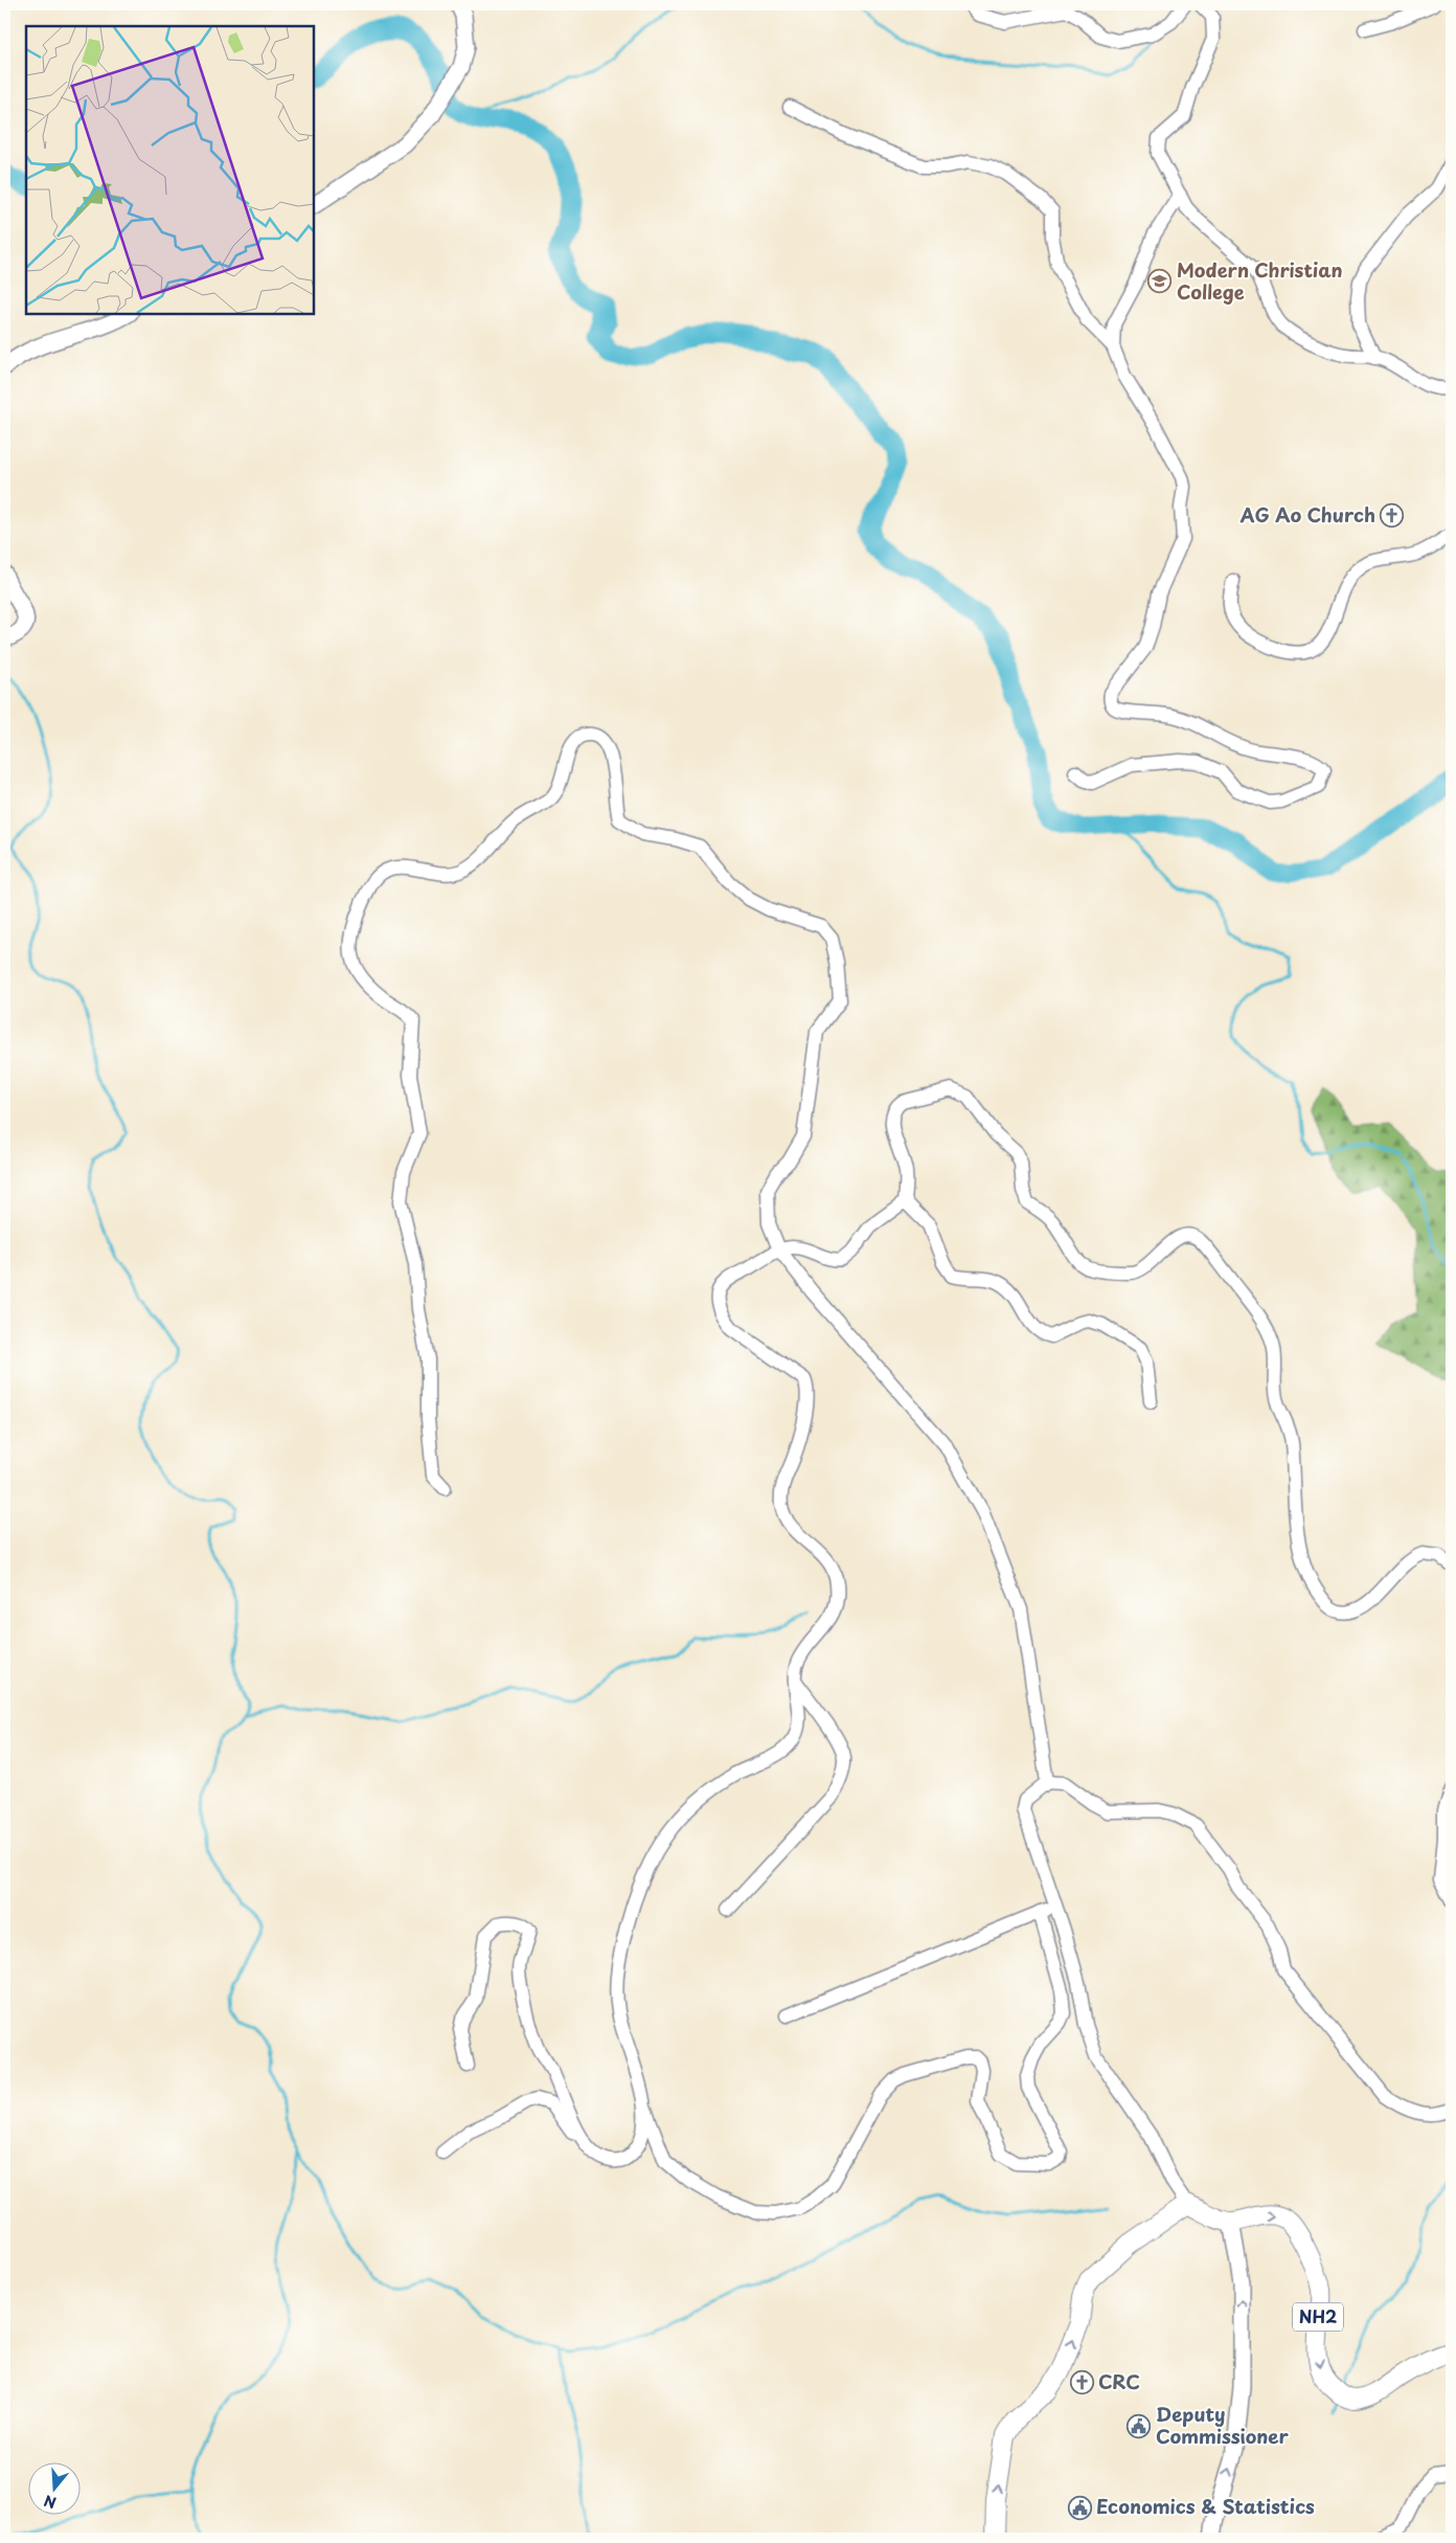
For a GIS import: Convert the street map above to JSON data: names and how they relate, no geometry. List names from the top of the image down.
{
  "streets": {
    "highway": ["NH2"]
  },
  "places": {
    "school or university": ["Modern Christian College"],
    "church": ["AG Ao Church", "CRC"],
    "public building": ["Deputy Commissioner", "Economics & Statistics"]
  },
  "north": "bottom"
}
